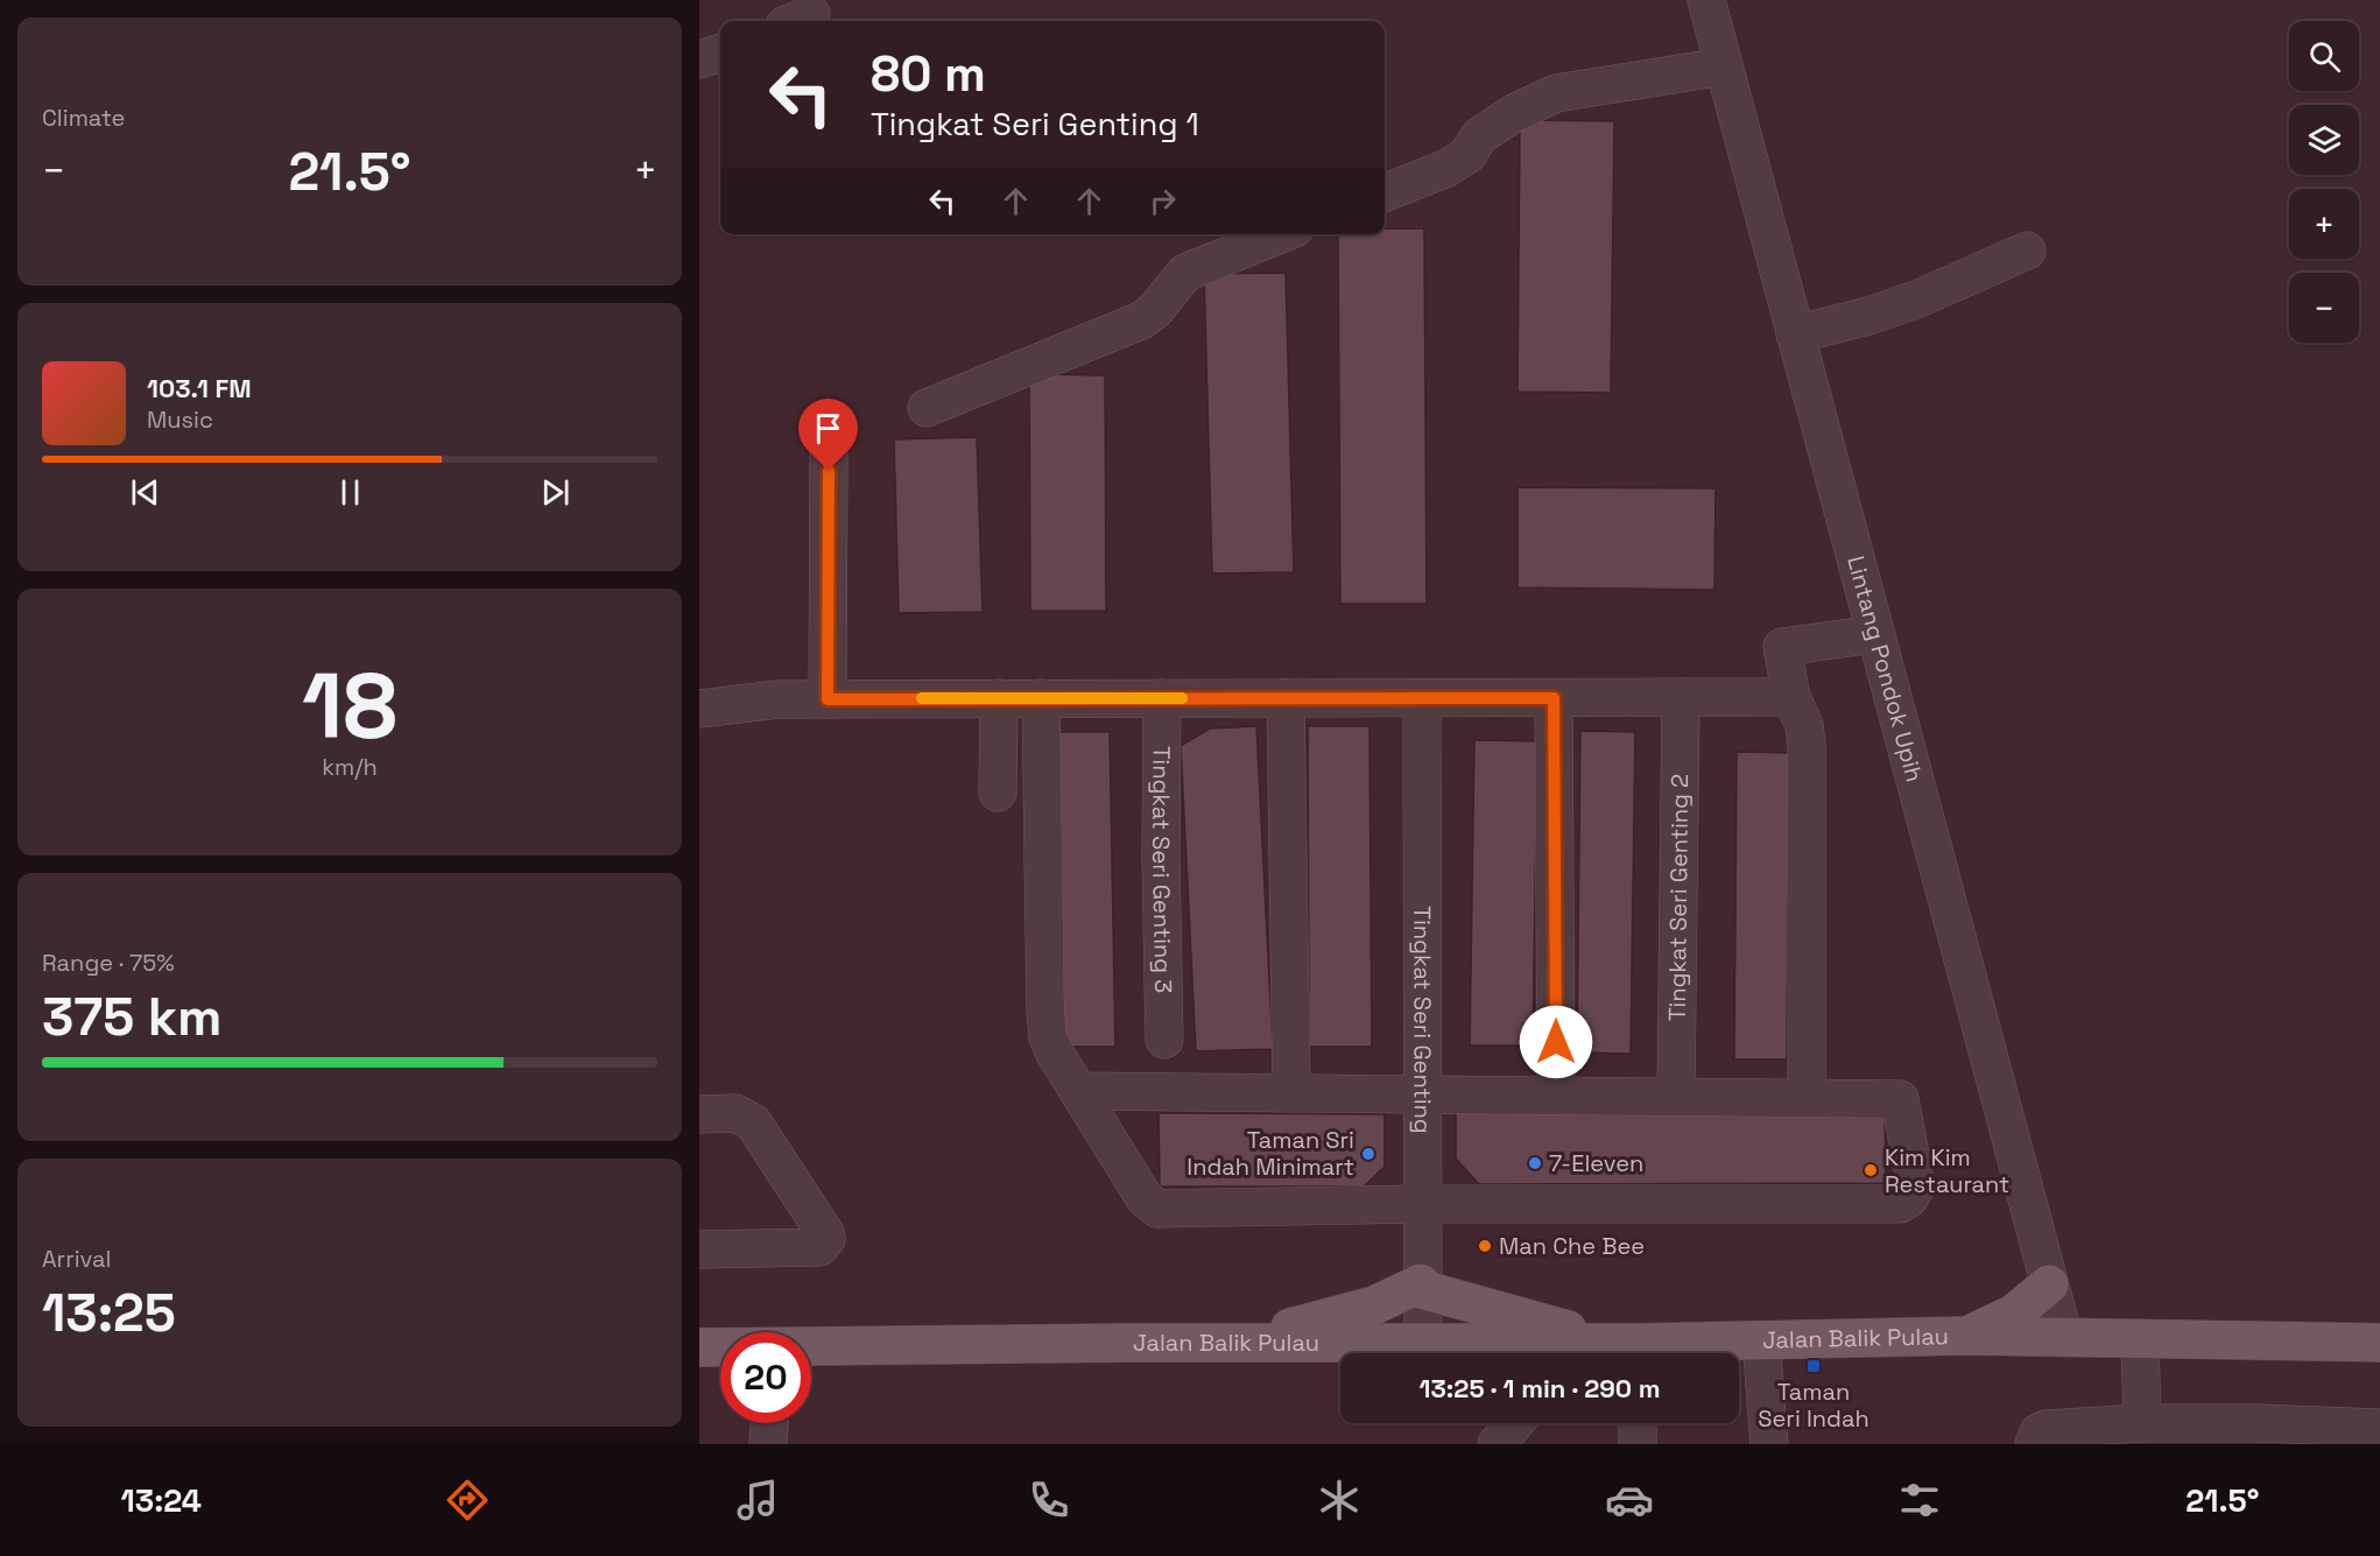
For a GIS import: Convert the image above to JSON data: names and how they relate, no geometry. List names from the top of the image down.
{
  "streets": {
    "main road": ["Jalan Balik Pulau"],
    "street": [
      "Lintang Pondok Upih",
      "Tingkat Seri Genting 3",
      "Tingkat Seri Genting 2",
      "Tingkat Seri Genting"
    ]
  },
  "crossings": [
    ["Lintang Pondok Upih", "Jalan Balik Pulau"],
    ["Tingkat Seri Genting", "Jalan Balik Pulau"]
  ],
  "places": {
    "other": [
      "Taman Sri Indah Minimart",
      "7-Eleven",
      "Kim Kim Restaurant",
      "Man Che Bee"
    ],
    "transit": ["Taman Seri Indah"]
  },
  "page": {
    "tile": [
      "Climate",
      ["18", "km/h"],
      ["Range · 75%", "375 km"],
      ["Arrival", "13:25"]
    ],
    "map_buttons": ["+", "−"],
    "turn": ["80 m", "Tingkat Seri Genting 1"],
    "heat": ["−", "21.5°", "+"],
    "song": ["103.1 FM", "Music"],
    "limit": "20",
    "trip": "13:25 · 1 min · 290 m",
    "tabs": ["13:24", "21.5°"]
  }
}
